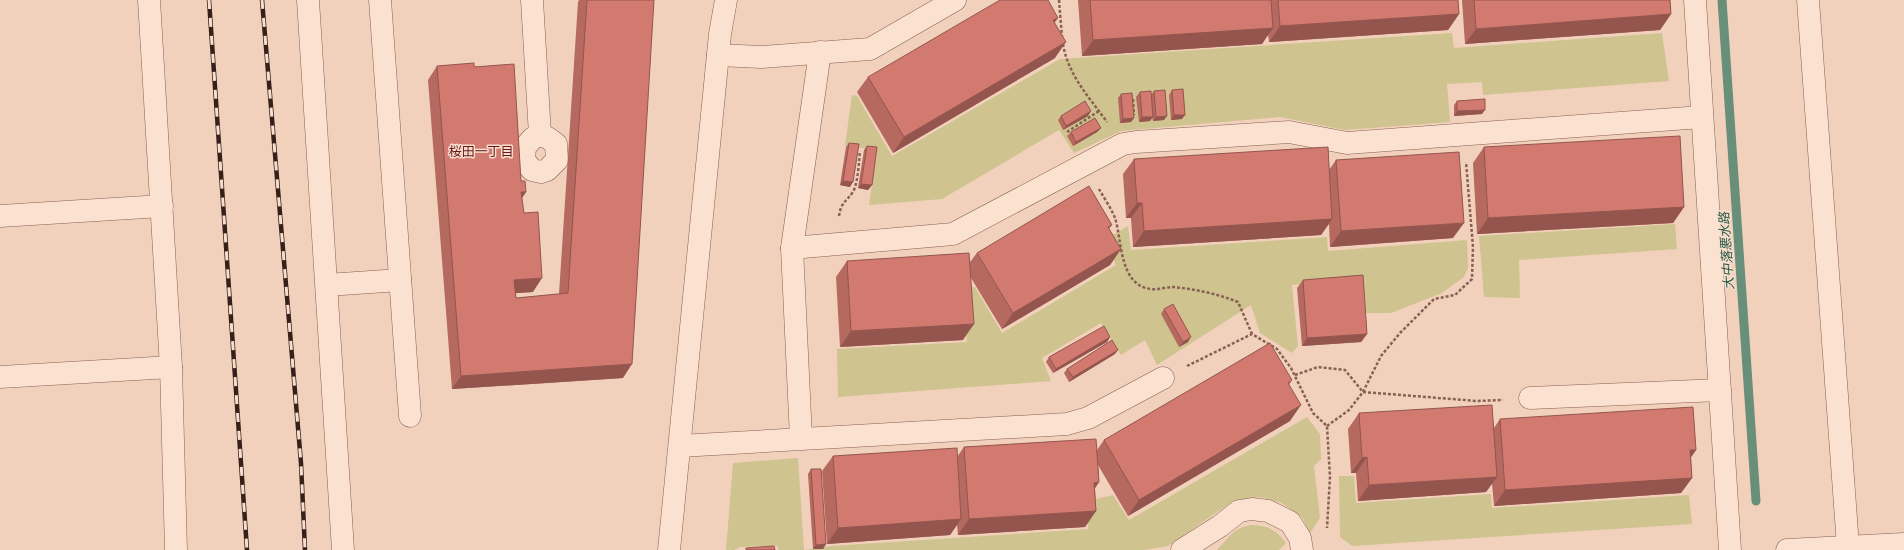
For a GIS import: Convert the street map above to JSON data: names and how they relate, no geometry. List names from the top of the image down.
{
  "districts": ["桜田一丁目"],
  "water": ["大中落悪水路"]
}
